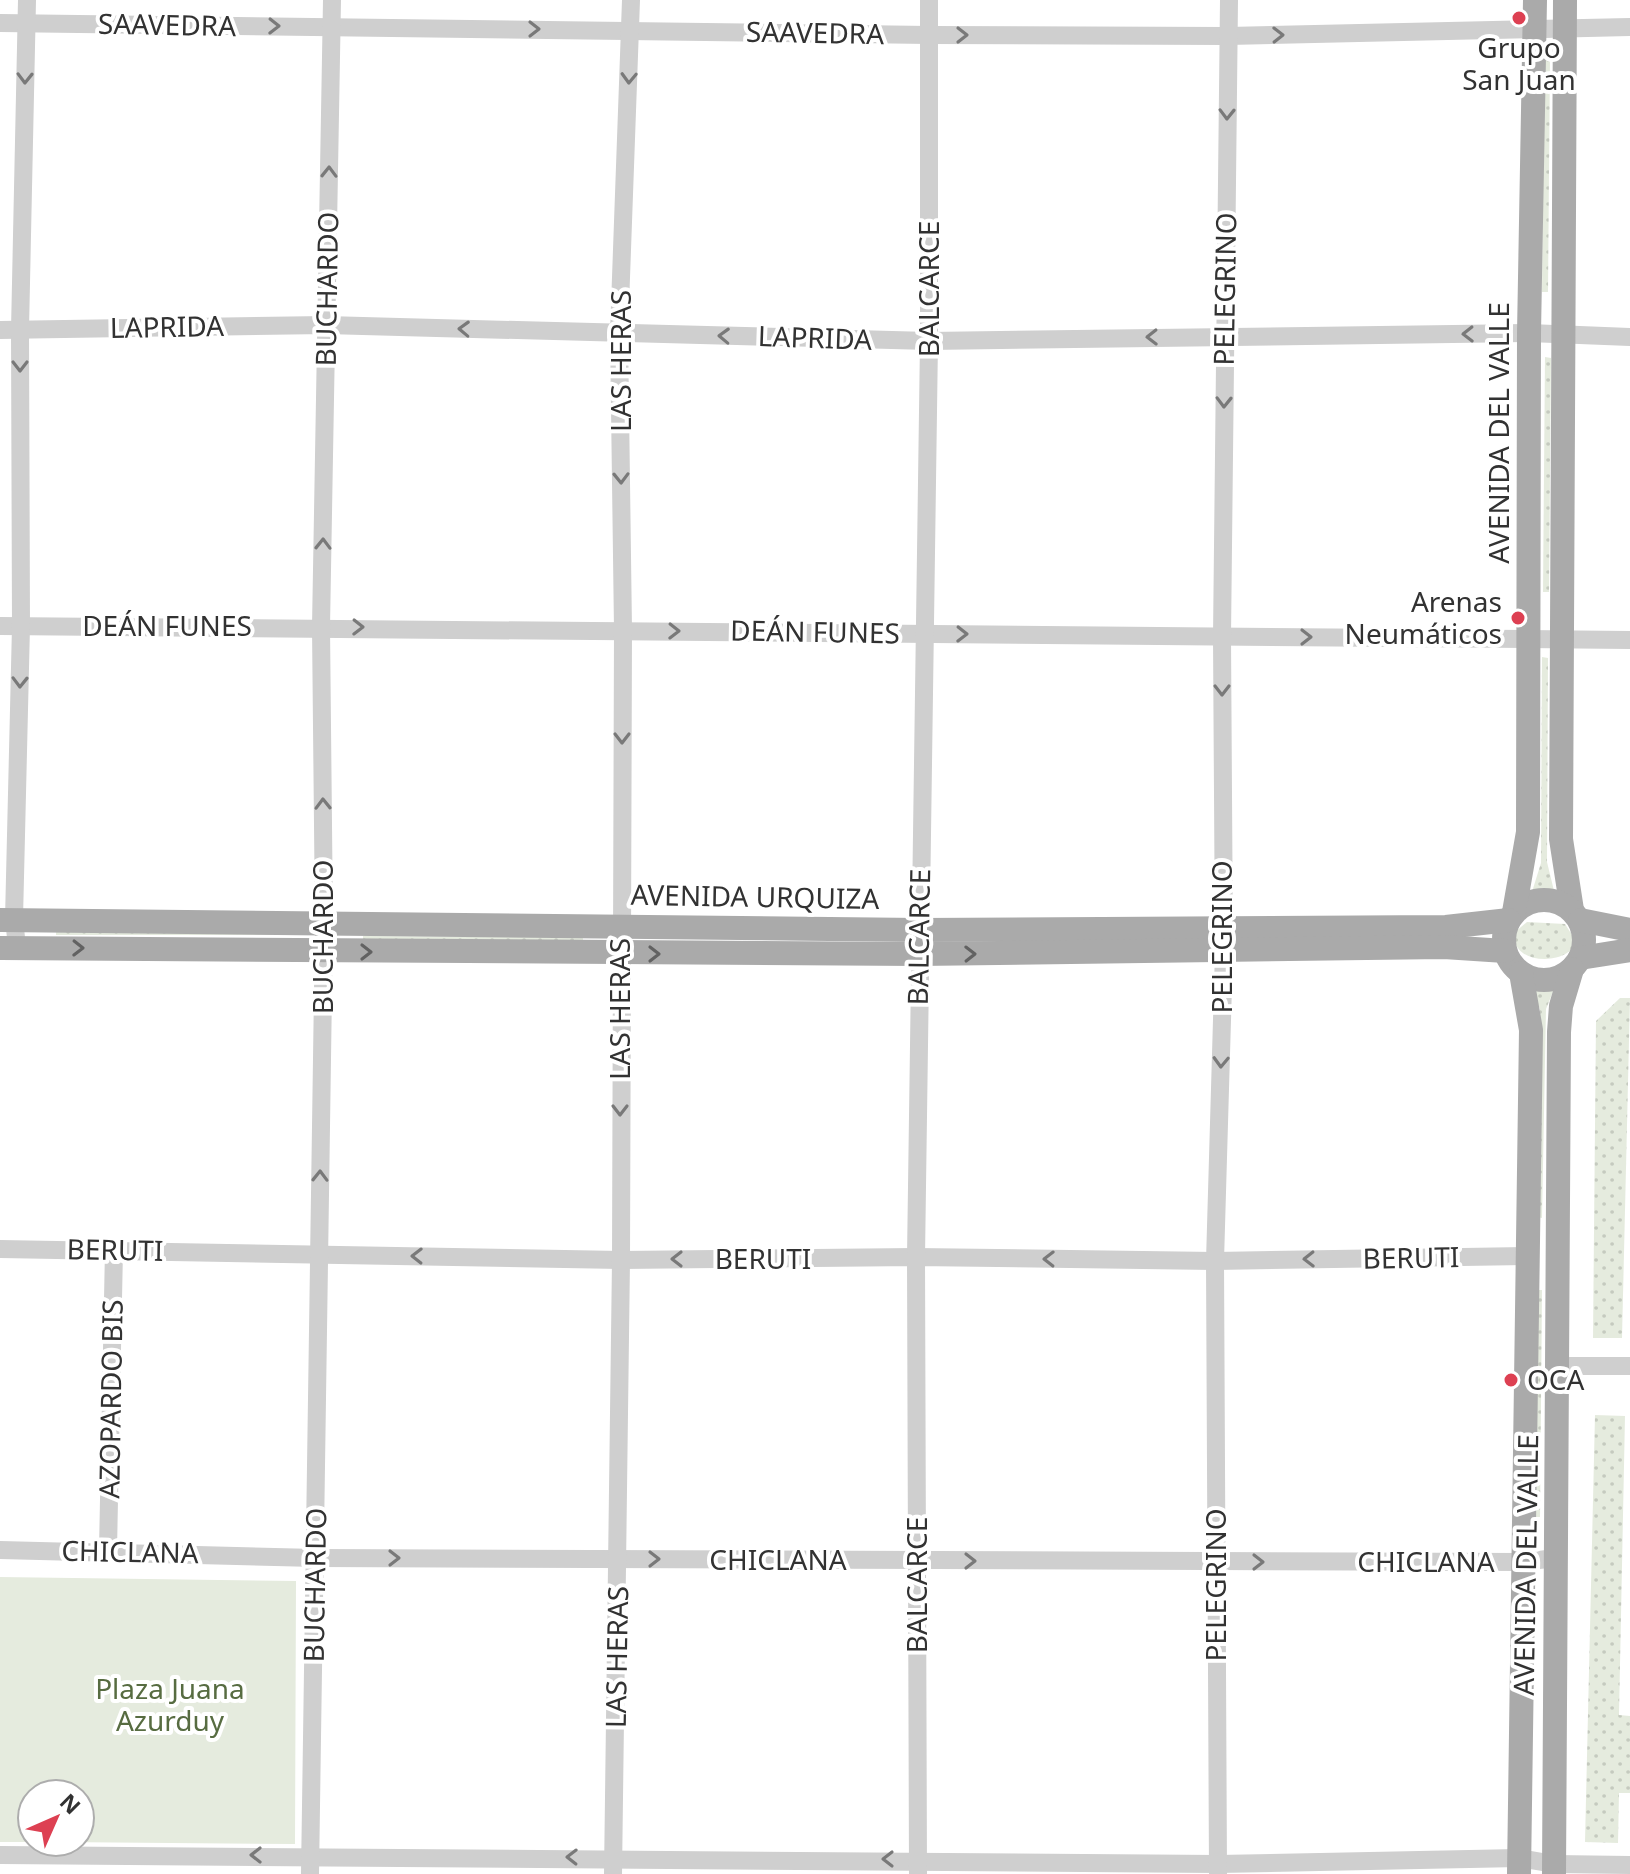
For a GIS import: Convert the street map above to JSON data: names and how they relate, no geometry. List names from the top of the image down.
{
  "streets": {
    "main road": ["AVENIDA DEL VALLE", "AVENIDA URQUIZA"],
    "street": [
      "SAAVEDRA",
      "BUCHARDO",
      "BALCARCE",
      "PELEGRINO",
      "LAPRIDA",
      "LAS HERAS",
      "DEÁN FUNES",
      "BERUTI",
      "AZOPARDO BIS",
      "CHICLANA"
    ]
  },
  "crossings": [
    ["SAAVEDRA", "BUCHARDO"],
    ["SAAVEDRA", "BALCARCE"],
    ["SAAVEDRA", "PELEGRINO"],
    ["SAAVEDRA", "LAS HERAS"],
    ["SAAVEDRA", "AVENIDA DEL VALLE"],
    ["BUCHARDO", "LAPRIDA"],
    ["BUCHARDO", "DEÁN FUNES"],
    ["BUCHARDO", "AVENIDA URQUIZA"],
    ["BUCHARDO", "BERUTI"],
    ["BUCHARDO", "CHICLANA"],
    ["BALCARCE", "LAPRIDA"],
    ["BALCARCE", "DEÁN FUNES"],
    ["BALCARCE", "AVENIDA URQUIZA"],
    ["BALCARCE", "BERUTI"],
    ["BALCARCE", "CHICLANA"],
    ["PELEGRINO", "LAPRIDA"],
    ["PELEGRINO", "DEÁN FUNES"],
    ["PELEGRINO", "AVENIDA URQUIZA"],
    ["PELEGRINO", "BERUTI"],
    ["PELEGRINO", "CHICLANA"],
    ["LAPRIDA", "LAS HERAS"],
    ["LAPRIDA", "AVENIDA DEL VALLE"],
    ["LAS HERAS", "DEÁN FUNES"],
    ["LAS HERAS", "AVENIDA URQUIZA"],
    ["LAS HERAS", "BERUTI"],
    ["LAS HERAS", "CHICLANA"],
    ["AVENIDA DEL VALLE", "DEÁN FUNES"],
    ["AVENIDA DEL VALLE", "AVENIDA URQUIZA"],
    ["AVENIDA DEL VALLE", "BERUTI"],
    ["AVENIDA DEL VALLE", "CHICLANA"],
    ["BERUTI", "AZOPARDO BIS"],
    ["AZOPARDO BIS", "CHICLANA"]
  ],
  "one_way": [
    "SAAVEDRA",
    "BUCHARDO",
    "PELEGRINO",
    "LAPRIDA",
    "LAS HERAS",
    "DEÁN FUNES",
    "BERUTI",
    "CHICLANA"
  ],
  "parks": ["Plaza Juana Azurduy"],
  "places": ["Grupo San Juan", "Arenas Neumáticos", "OCA"],
  "north": "top right"
}
